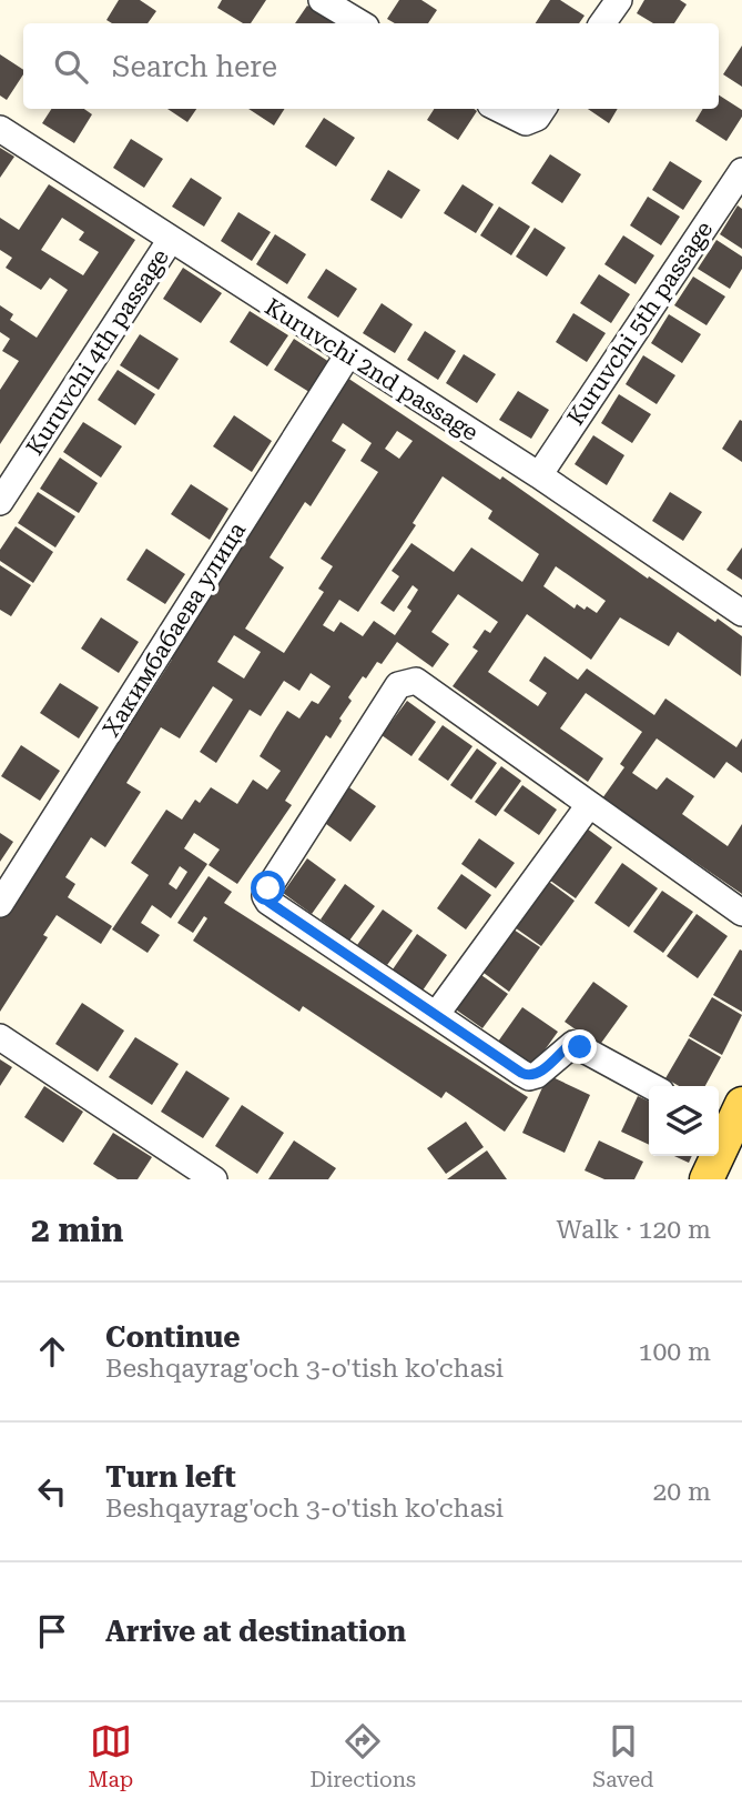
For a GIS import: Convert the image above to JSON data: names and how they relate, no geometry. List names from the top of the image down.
{
  "streets": {
    "street": [
      "Kuruvchi 5th passage",
      "Kuruvchi 4th passage",
      "Kuruvchi 2nd passage",
      "Хакимбабаева улица"
    ]
  },
  "crossings": [
    ["Kuruvchi 5th passage", "Kuruvchi 2nd passage"],
    ["Kuruvchi 4th passage", "Kuruvchi 2nd passage"],
    ["Kuruvchi 2nd passage", "Хакимбабаева улица"]
  ],
  "page": {
    "search": "Search here",
    "heading": ["2 min", "Walk · 120 m"],
    "list": [
      ["Continue", "Beshqayrag'och 3-o'tish ko'chasi", "100 m"],
      ["Turn left", "Beshqayrag'och 3-o'tish ko'chasi", "20 m"],
      "Arrive at destination"
    ],
    "nav": ["Map", "Directions", "Saved"]
  }
}
